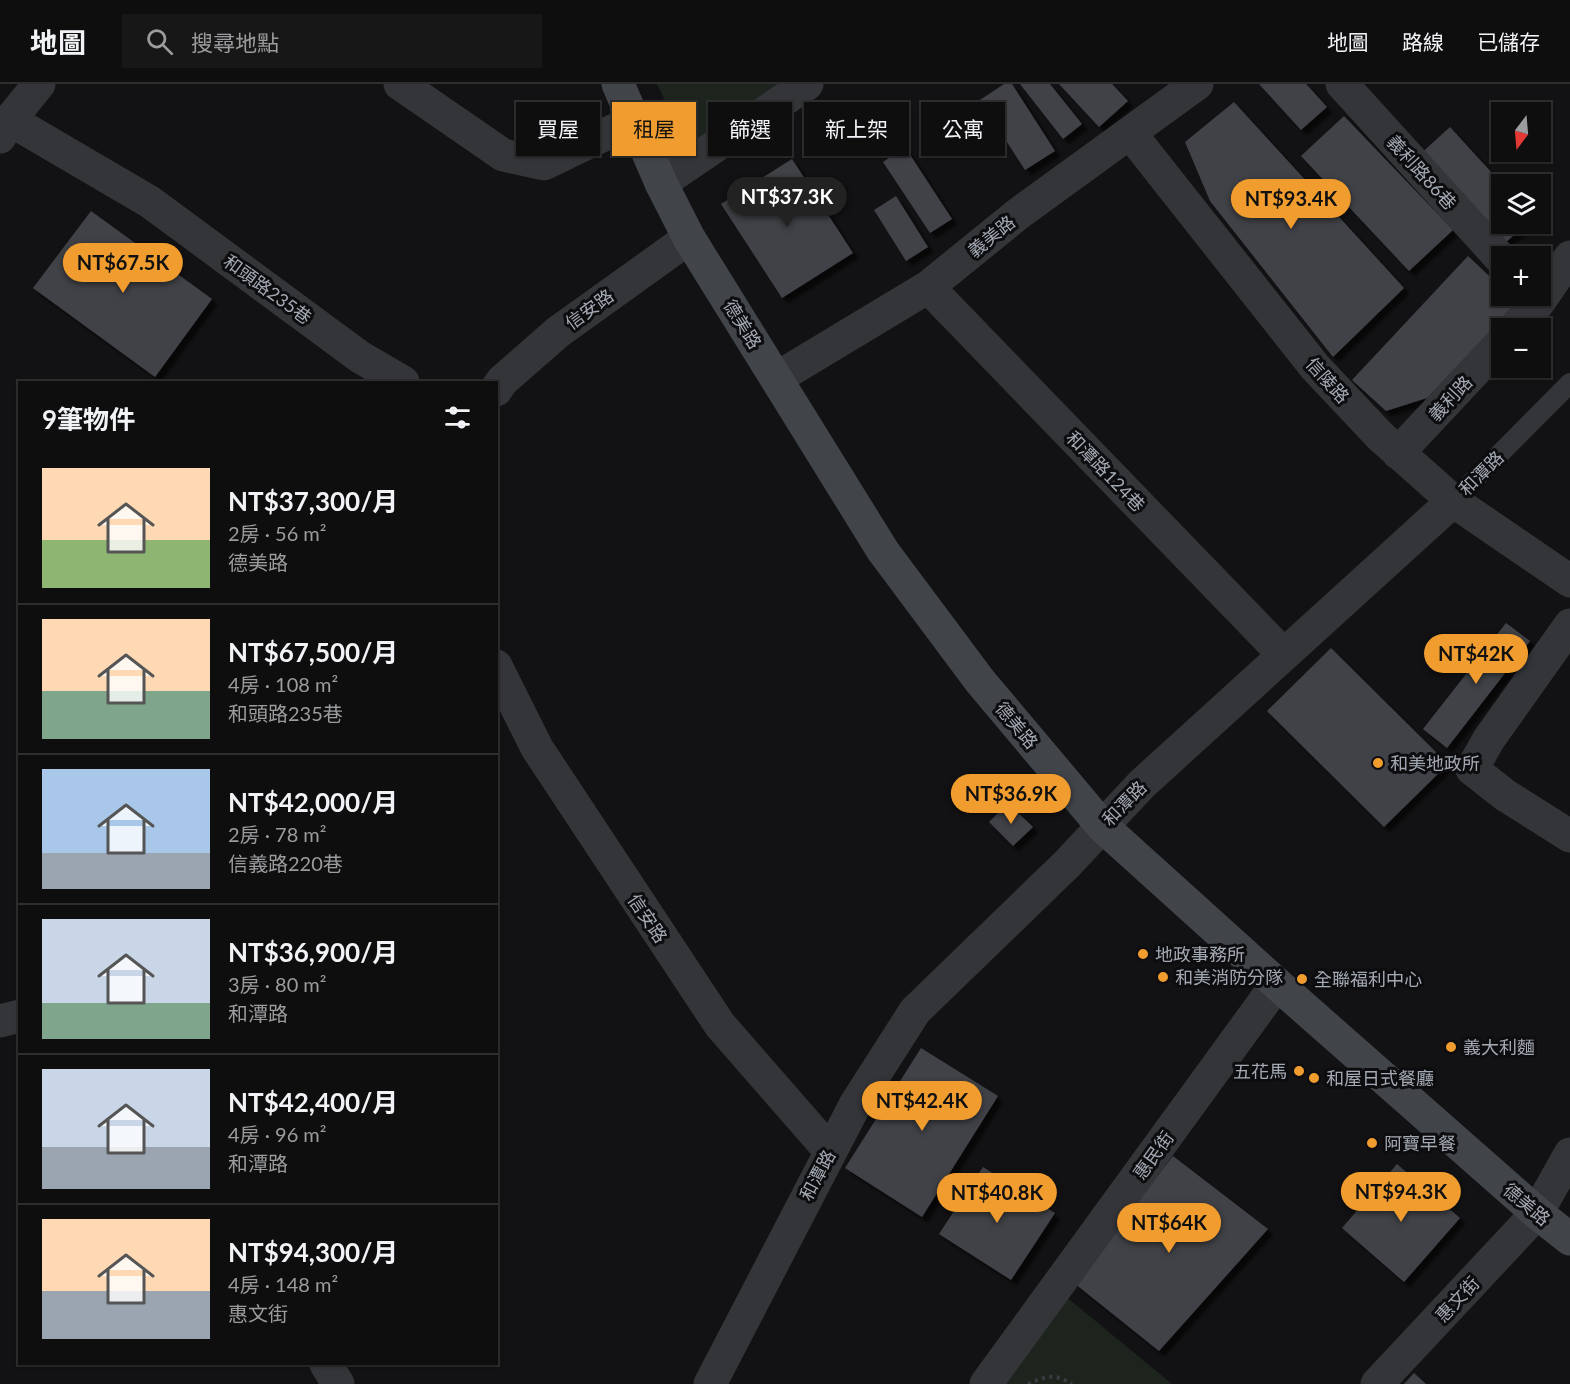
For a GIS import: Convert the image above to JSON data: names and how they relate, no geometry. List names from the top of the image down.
{
  "streets": {
    "main road": ["德美路"],
    "street": [
      "義利路86巷",
      "義美路",
      "和頭路235巷",
      "信安路",
      "信陵路",
      "義利路",
      "和潭路124巷",
      "和潭路",
      "惠民街",
      "惠文街"
    ]
  },
  "crossings": [
    ["義美路", "德美路"],
    ["義美路", "信陵路"],
    ["義美路", "和潭路124巷"],
    ["信安路", "德美路"],
    ["信安路", "和潭路"],
    ["德美路", "和潭路"],
    ["德美路", "惠民街"],
    ["德美路", "惠文街"],
    ["信陵路", "義利路"],
    ["信陵路", "和潭路"],
    ["和潭路124巷", "和潭路"]
  ],
  "places": [
    "和美地政所",
    "地政事務所",
    "和美消防分隊",
    "全聯福利中心",
    "義大利麵",
    "五花馬",
    "和屋日式餐廳",
    "阿寶早餐"
  ],
  "north": "bottom",
  "page": {
    "header": "地圖",
    "search": "搜尋地點",
    "nav": ["地圖", "路線", "已儲存"],
    "map_buttons": ["+", "−"],
    "chip": [
      "買屋",
      "租屋",
      "篩選",
      "新上架",
      "公寓"
    ],
    "price": [
      "NT$37.3K",
      "NT$93.4K",
      "NT$67.5K",
      "NT$42K",
      "NT$36.9K",
      "NT$42.4K",
      "NT$94.3K",
      "NT$40.8K",
      "NT$64K"
    ],
    "heading": "9筆物件",
    "list": [
      {
        "name": "NT$37,300/月",
        "note": "2房 · 56 m² · 德美路"
      },
      {
        "name": "NT$67,500/月",
        "note": "4房 · 108 m² · 和頭路235巷"
      },
      {
        "name": "NT$42,000/月",
        "note": "2房 · 78 m² · 信義路220巷"
      },
      {
        "name": "NT$36,900/月",
        "note": "3房 · 80 m² · 和潭路"
      },
      {
        "name": "NT$42,400/月",
        "note": "4房 · 96 m² · 和潭路"
      },
      {
        "name": "NT$94,300/月",
        "note": "4房 · 148 m² · 惠文街"
      }
    ]
  }
}
